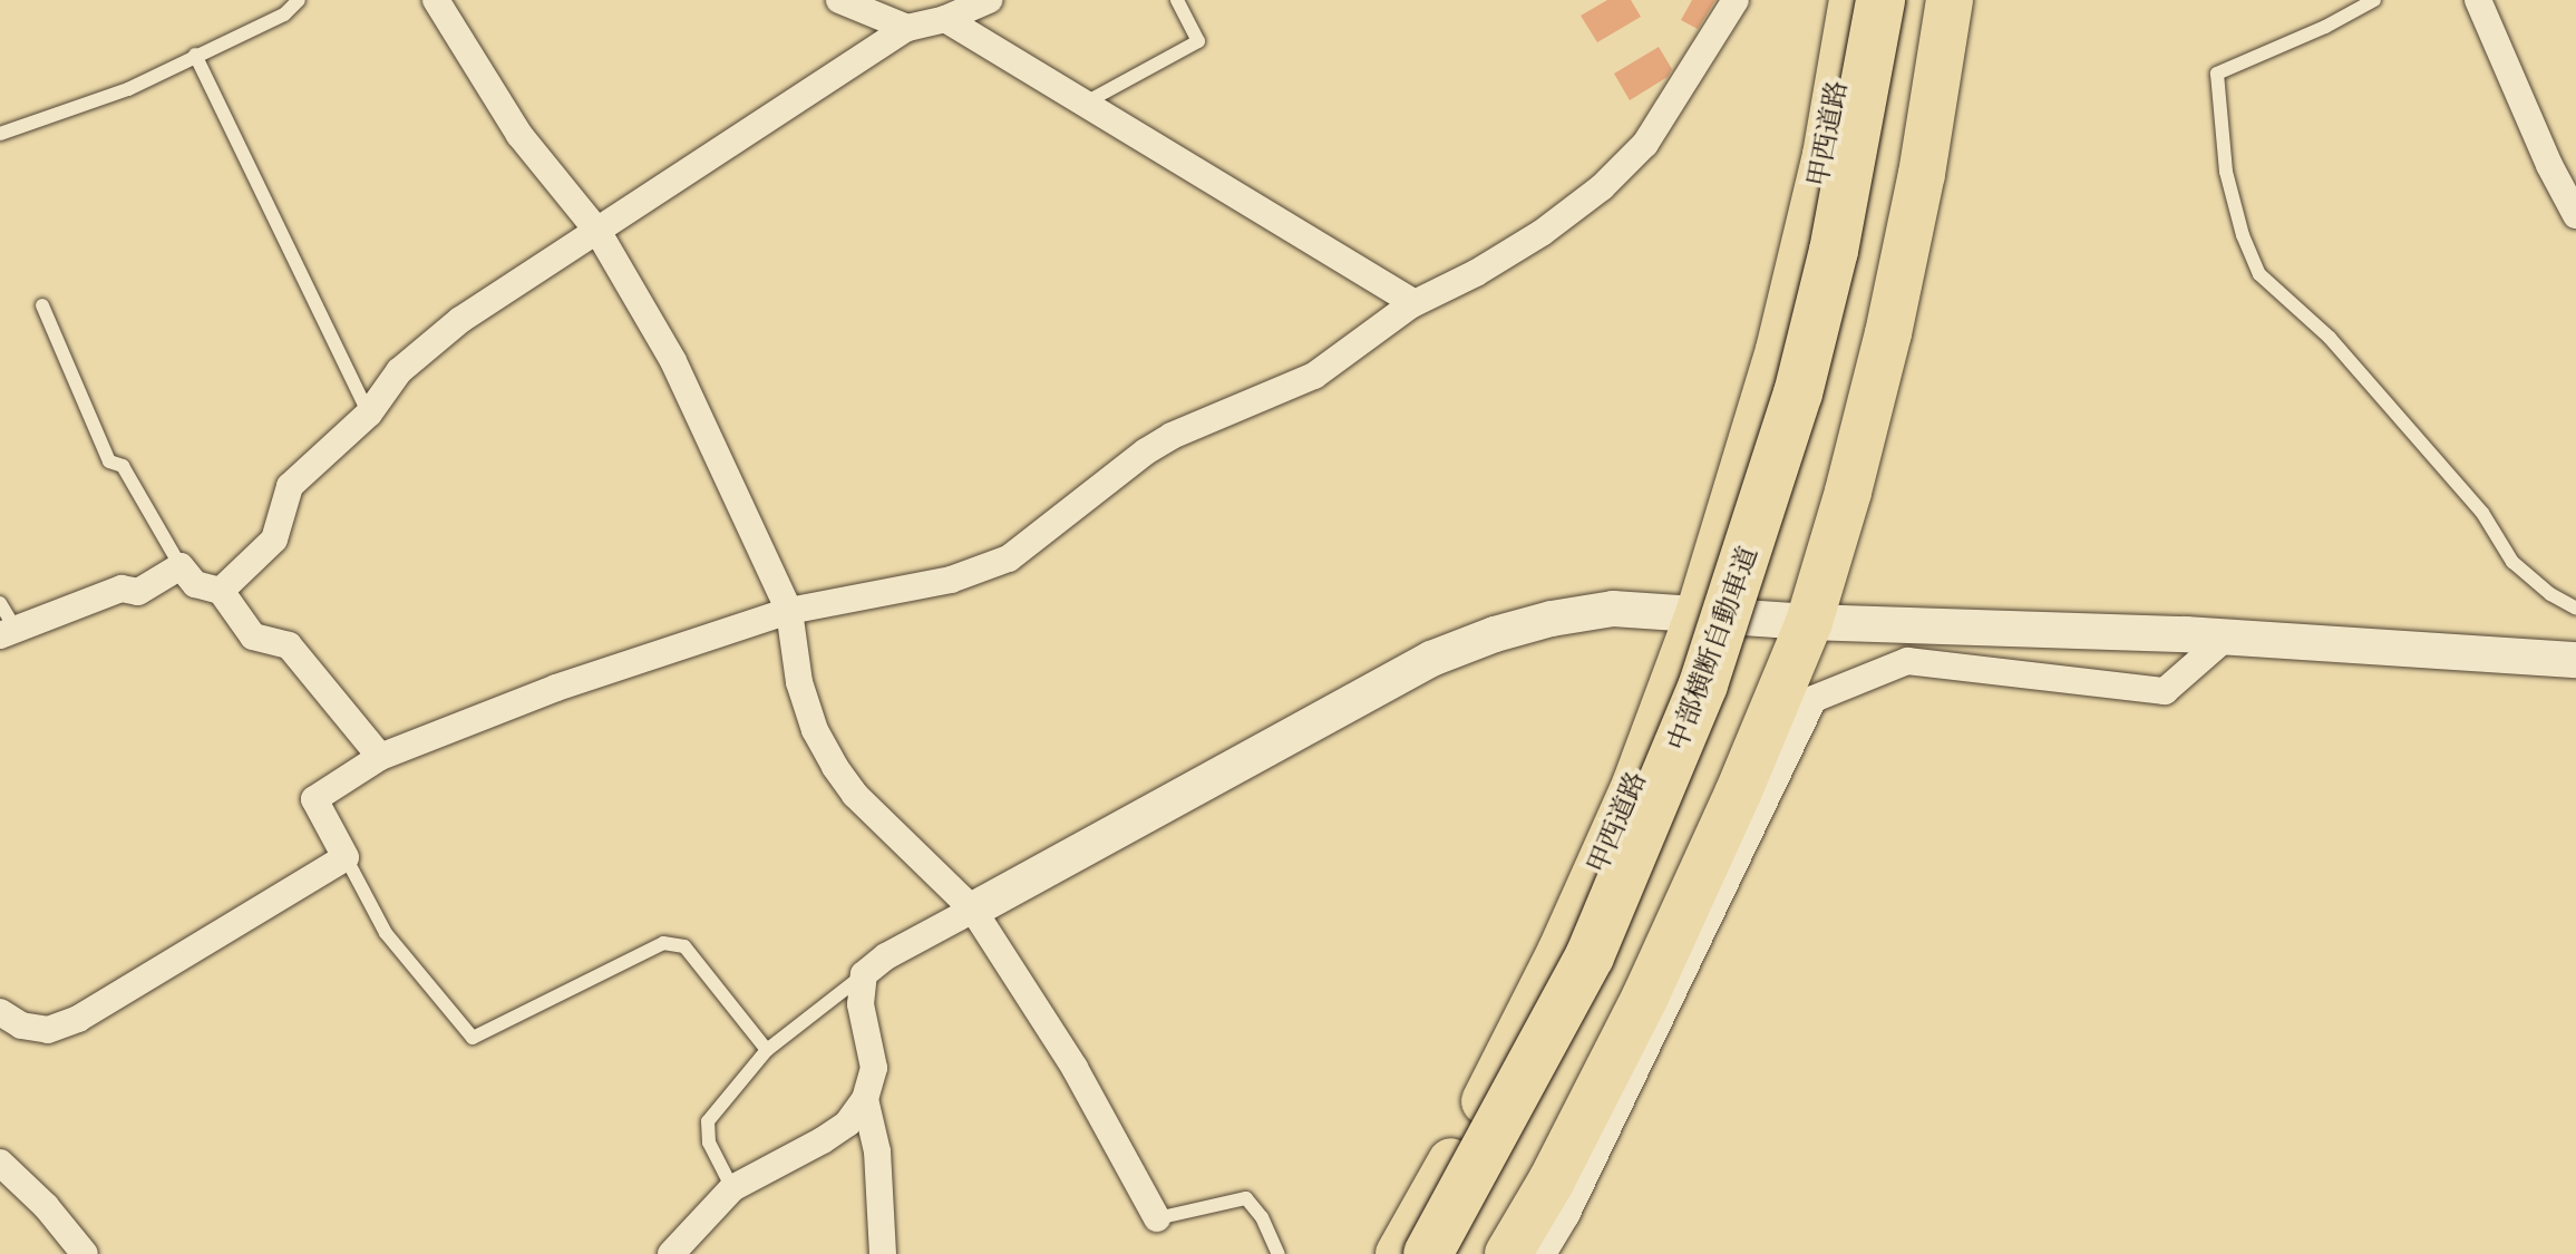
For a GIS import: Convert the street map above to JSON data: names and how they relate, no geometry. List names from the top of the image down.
{
  "streets": {
    "highway": ["甲西道路", "中部横断自動車道"]
  }
}
